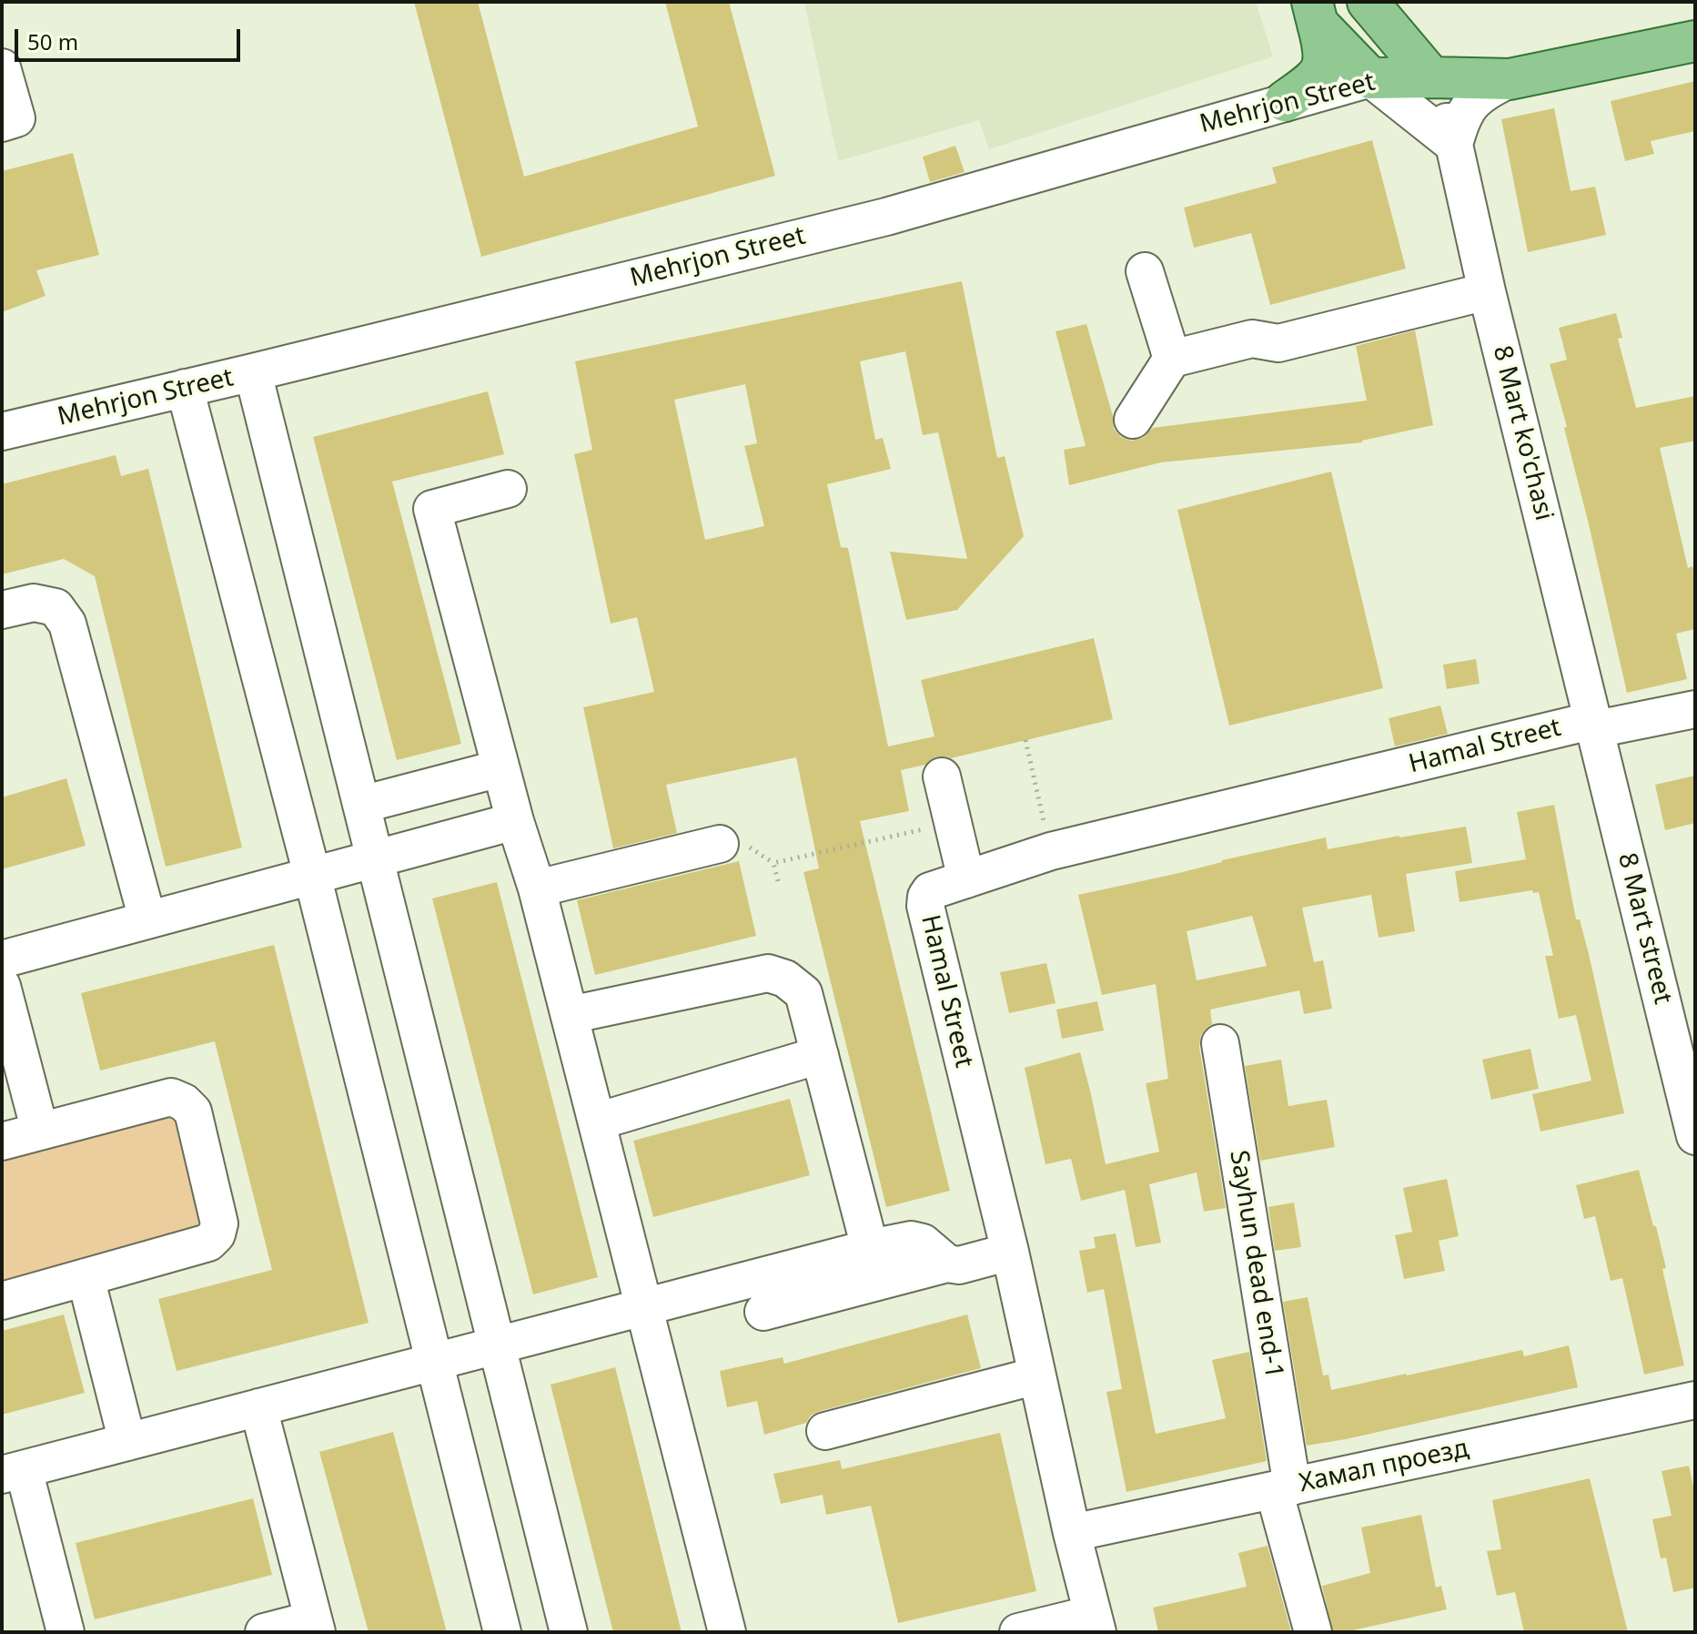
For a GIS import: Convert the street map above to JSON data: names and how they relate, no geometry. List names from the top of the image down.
{
  "streets": {
    "main road": ["Mehrjon Street", "8 Mart ko'chasi"],
    "street": [
      "Hamal Street",
      "8 Mart street",
      "Sayhun dead end-1",
      "Хамал проезд"
    ]
  },
  "crossings": [
    ["Mehrjon Street", "8 Mart ko'chasi"],
    ["8 Mart ko'chasi", "Hamal Street"],
    ["8 Mart ko'chasi", "8 Mart street"],
    ["Hamal Street", "8 Mart street"],
    ["Hamal Street", "Хамал проезд"],
    ["Sayhun dead end-1", "Хамал проезд"]
  ],
  "scale_bar": "50 m"
}
